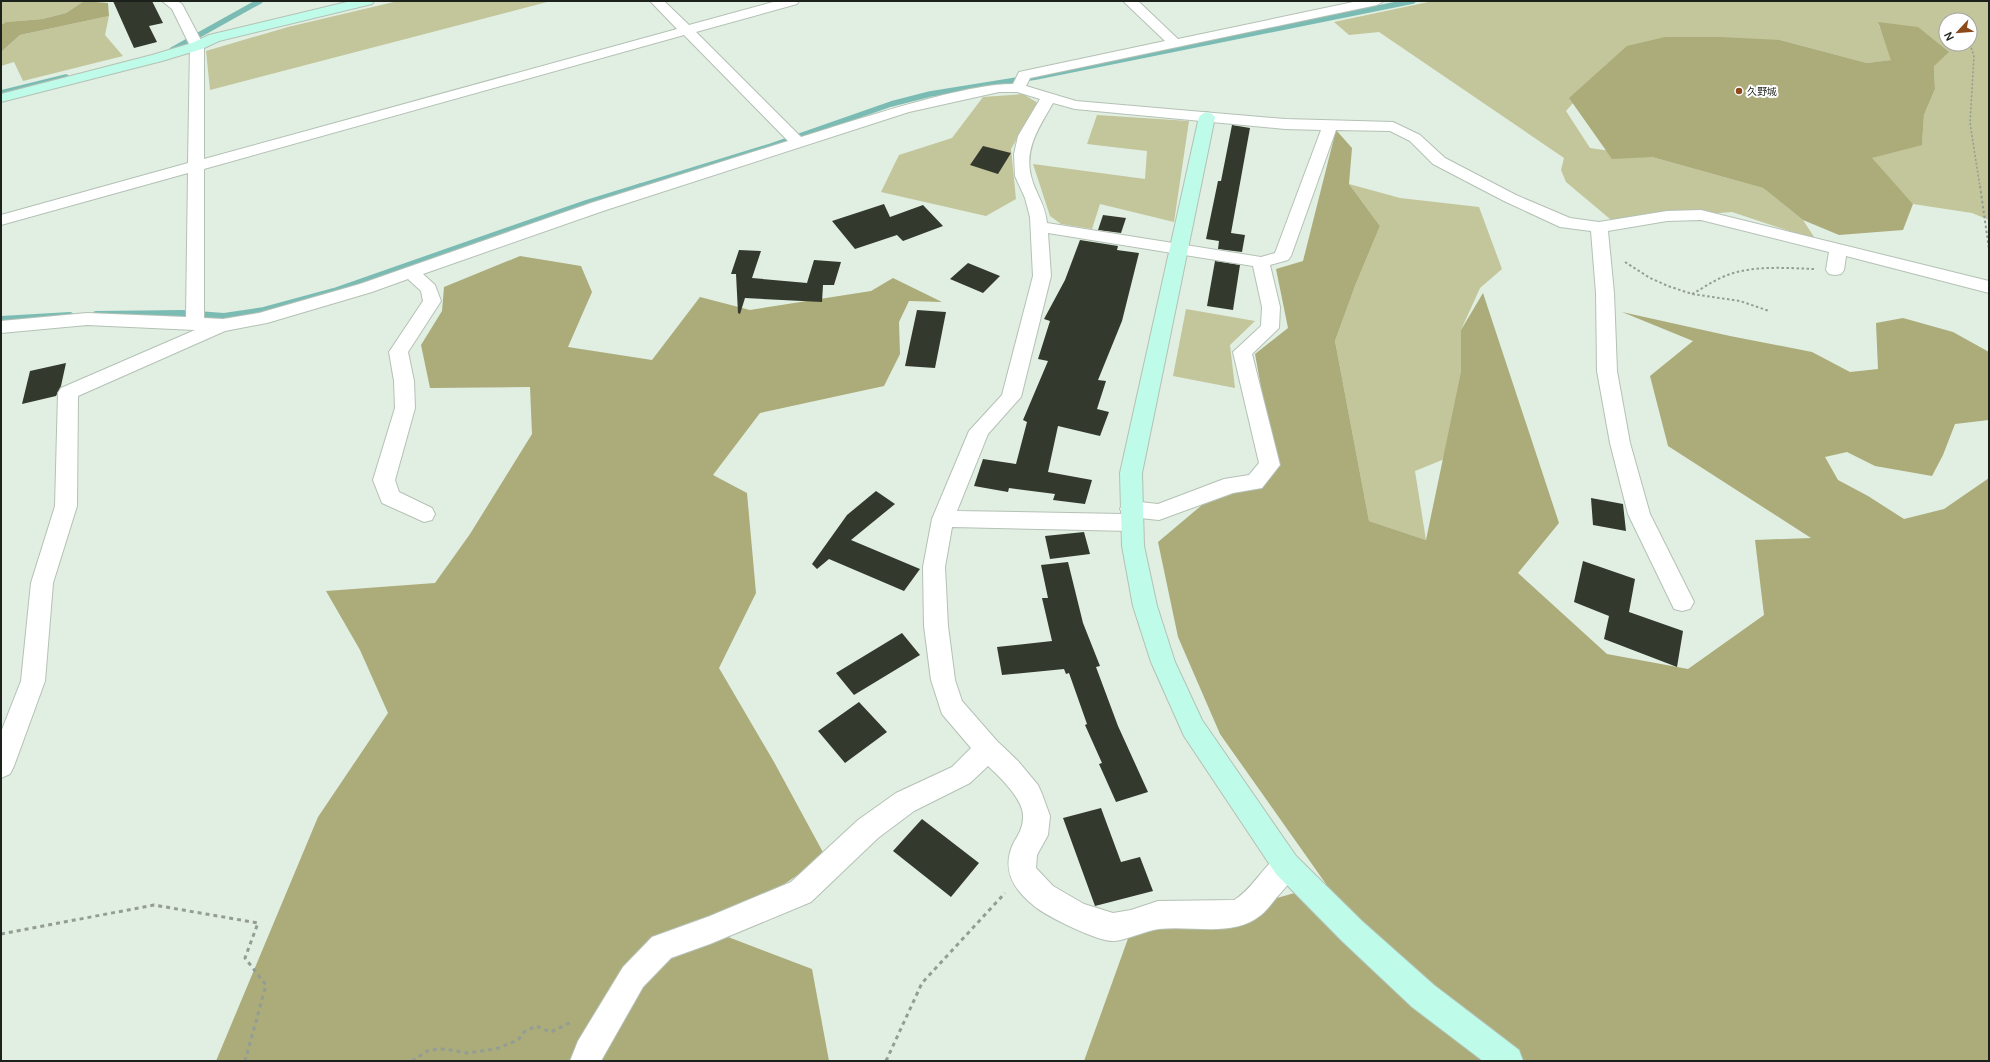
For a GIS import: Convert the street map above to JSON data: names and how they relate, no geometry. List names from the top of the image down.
{
  "places": ["久野城"],
  "north": "bottom left"
}
